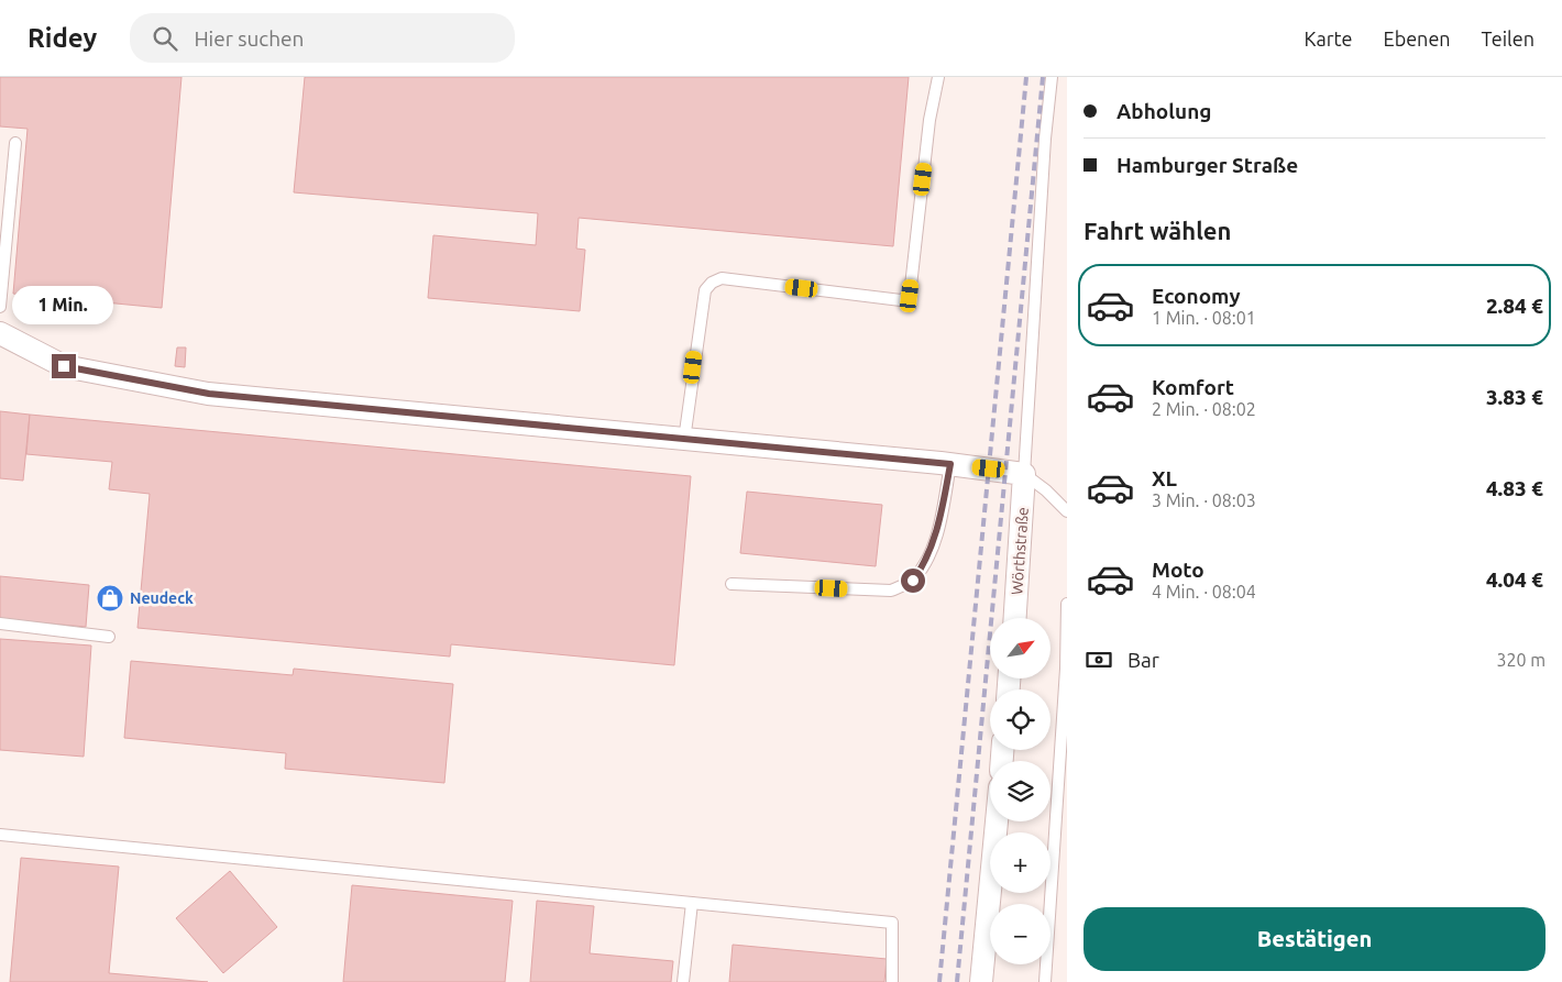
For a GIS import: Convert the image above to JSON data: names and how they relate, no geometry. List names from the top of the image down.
{
  "streets": {
    "street": ["Wörthstraße"]
  },
  "places": {
    "shop": ["Neudeck"]
  },
  "north": "top right",
  "page": {
    "header": "Ridey",
    "search": "Hier suchen",
    "nav": ["Karte", "Ebenen", "Teilen"],
    "banner": ["Abholung", "Hamburger Straße"],
    "heading": "Fahrt wählen",
    "list": [
      {
        "name": "Economy",
        "note": "1 Min. · 08:01",
        "value": "2.84 €"
      },
      {
        "name": "Komfort",
        "note": "2 Min. · 08:02",
        "value": "3.83 €"
      },
      {
        "name": "XL",
        "note": "3 Min. · 08:03",
        "value": "4.83 €"
      },
      {
        "name": "Moto",
        "note": "4 Min. · 08:04",
        "value": "4.04 €"
      }
    ],
    "bubble": "1 Min.",
    "map_buttons": ["+", "−"],
    "pay": ["Bar", "320 m"],
    "buttons": "Bestätigen"
  }
}
